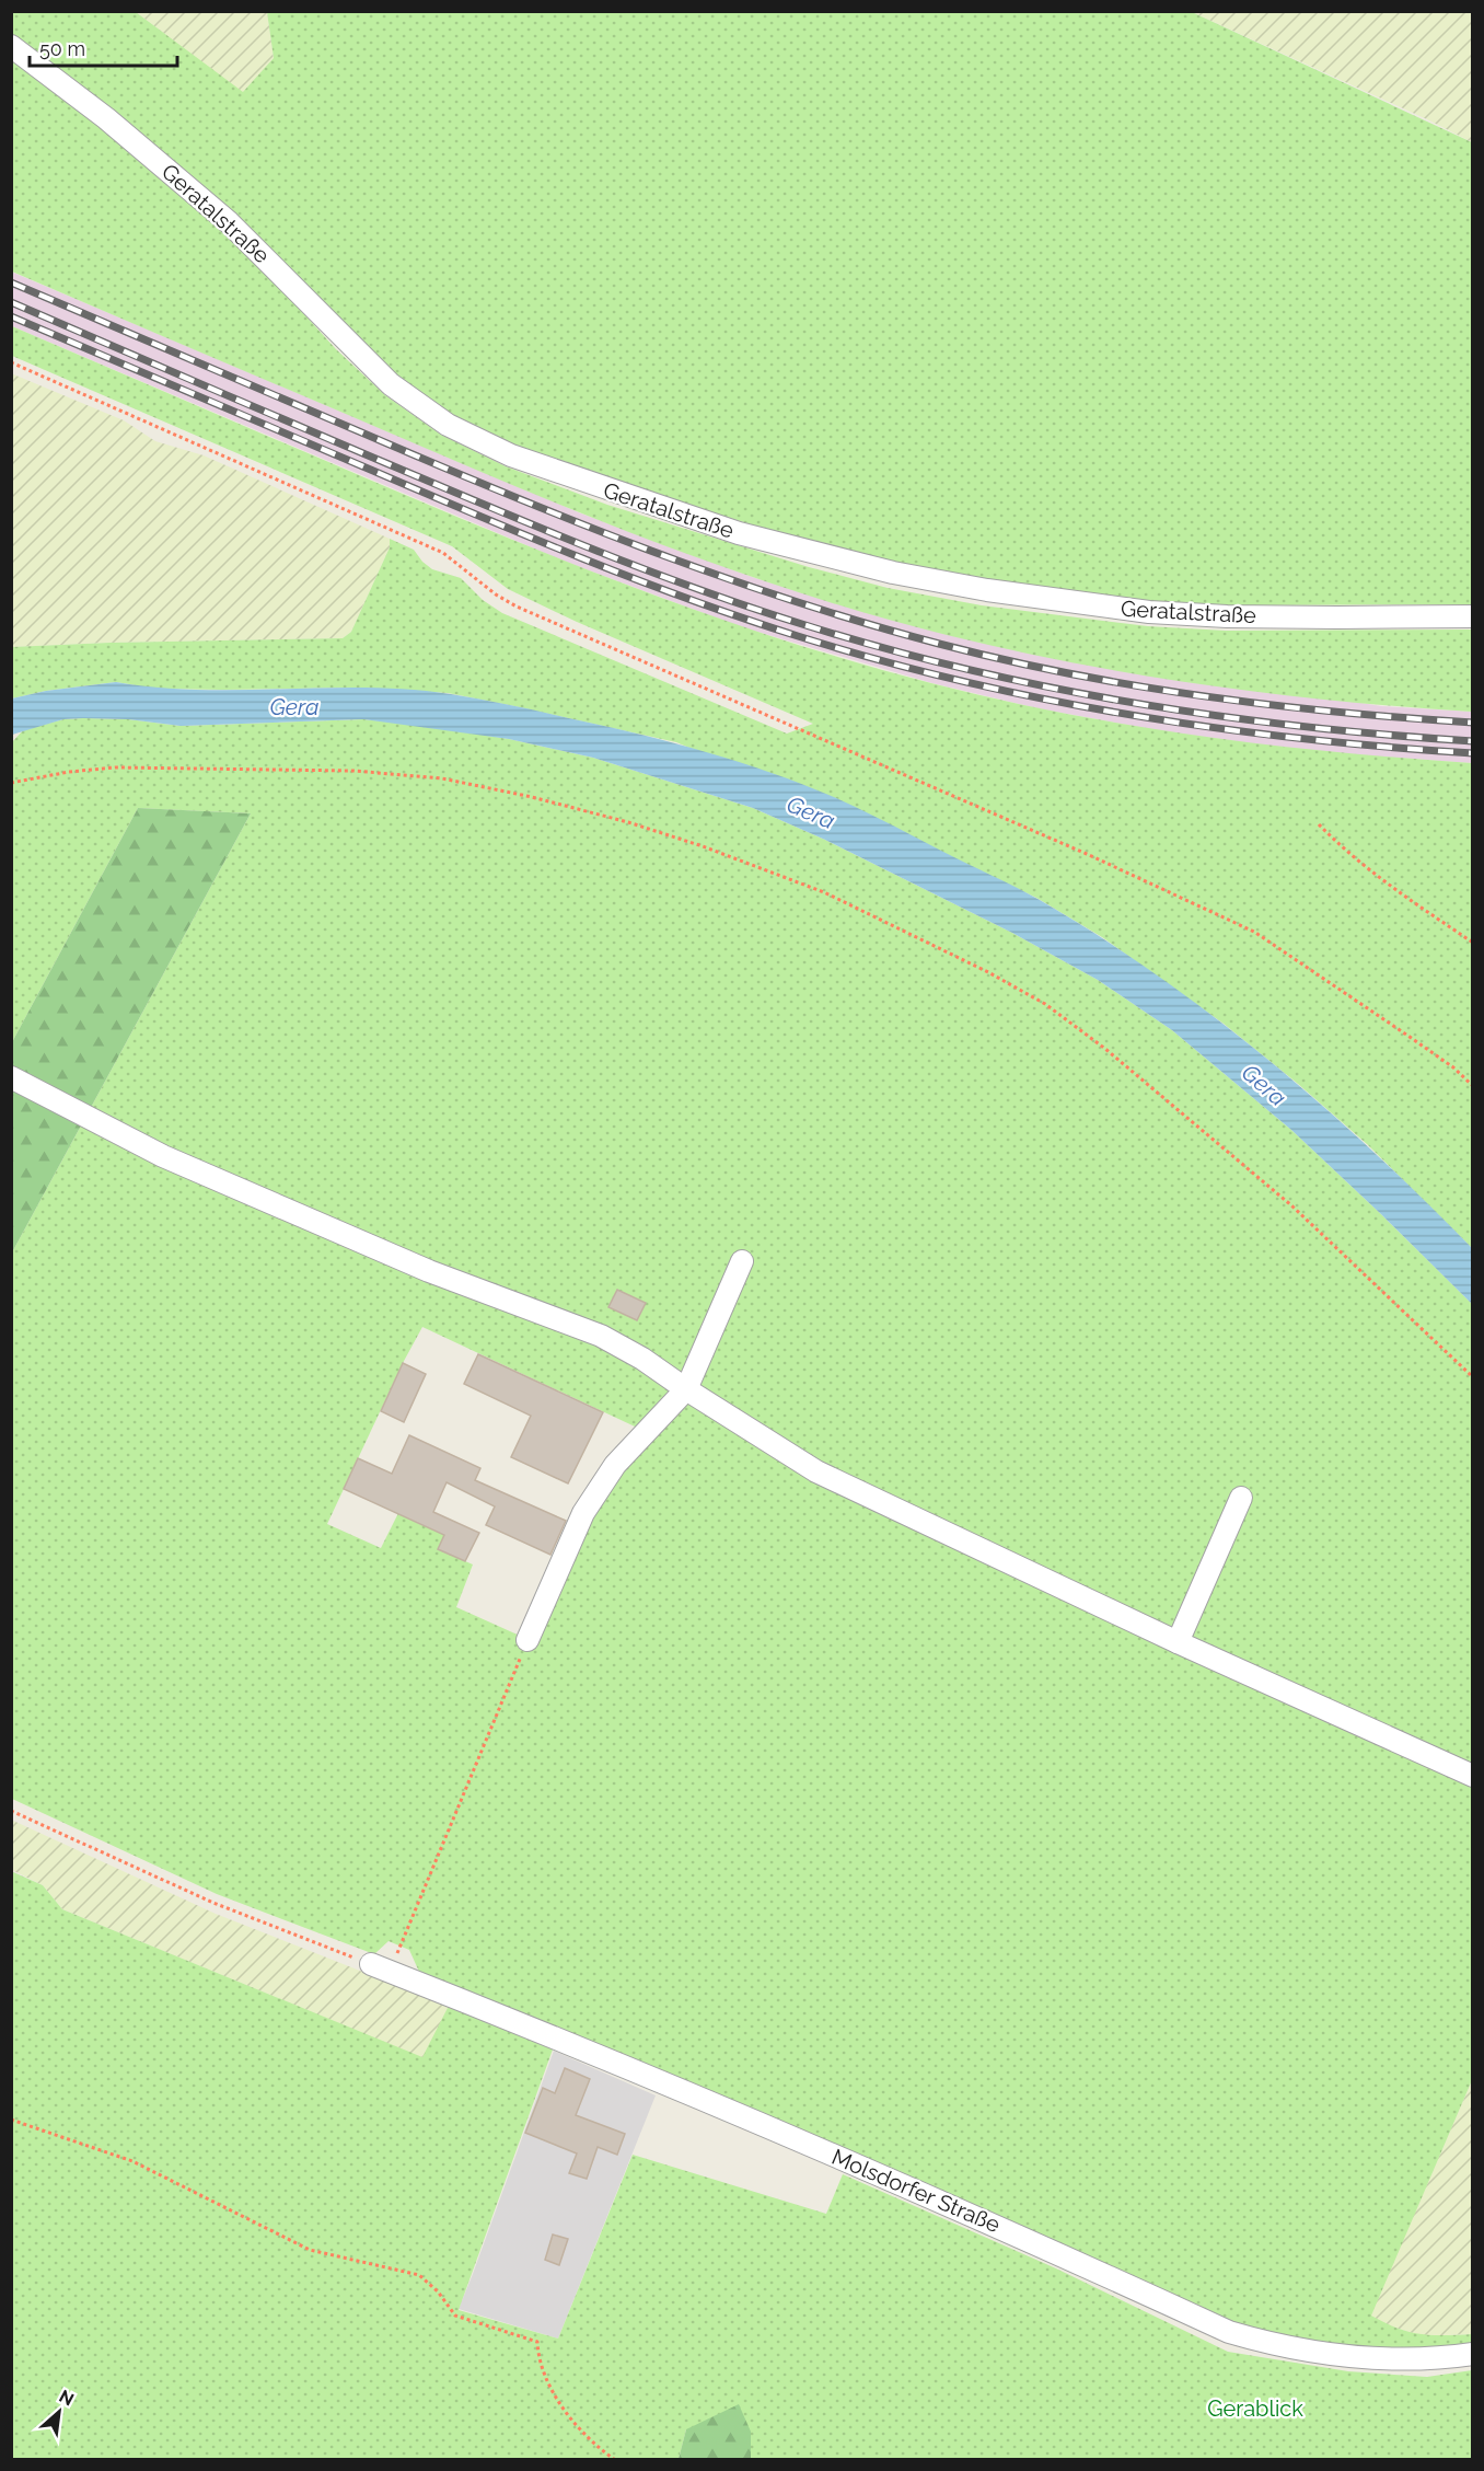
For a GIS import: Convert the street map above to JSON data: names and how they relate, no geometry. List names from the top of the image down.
{
  "streets": {
    "street": ["Geratalstraße", "Molsdorfer Straße"]
  },
  "water": ["Gera"],
  "parks": ["Gerablick"],
  "scale_bar": "50 m",
  "north": "top right"
}
